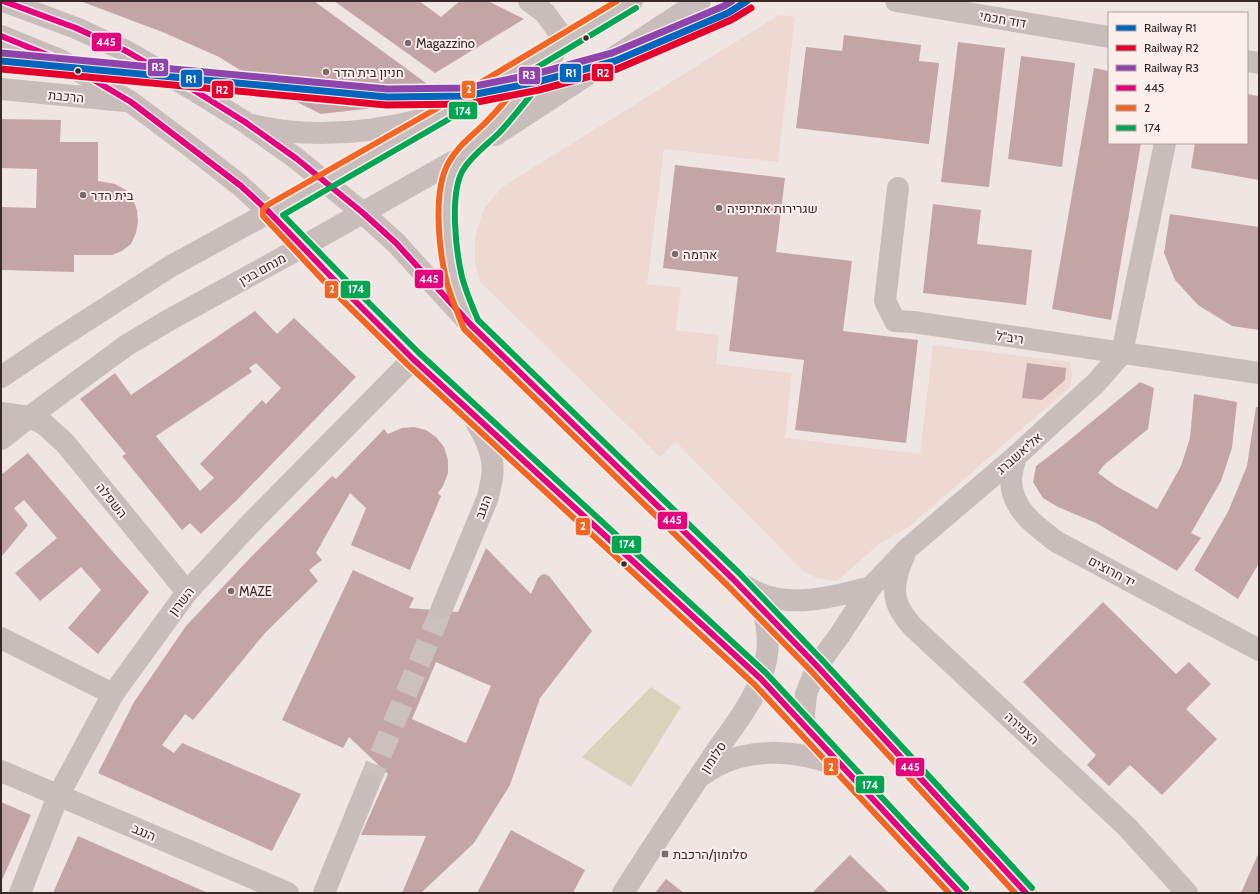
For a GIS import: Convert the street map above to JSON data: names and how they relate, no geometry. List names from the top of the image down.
{
  "streets": {
    "street": [
      "דוד חכמי",
      "הרכבת",
      "מנחם בגין",
      "ריב\"ל",
      "אליאשברג",
      "השפלה",
      "הנגב",
      "יד חרוצים",
      "השרון",
      "הצפירה",
      "סלומון"
    ]
  },
  "crossings": [
    ["הרכבת", "מנחם בגין"],
    ["הרכבת", "אליאשברג"],
    ["הרכבת", "הנגב"],
    ["הרכבת", "השרון"],
    ["הרכבת", "סלומון"],
    ["מנחם בגין", "השפלה"],
    ["ריב\"ל", "אליאשברג"],
    ["אליאשברג", "יד חרוצים"],
    ["אליאשברג", "הצפירה"],
    ["השפלה", "השרון"],
    ["הנגב", "השרון"]
  ],
  "places": {
    "other": [
      "Magazzino",
      "חניון בית הדר",
      "בית הדר",
      "שגרירות אתיופיה",
      "ארומה",
      "MAZE"
    ],
    "transit": ["סלומון/הרכבת"]
  },
  "lines": [
    "rail line R1",
    "rail line R3",
    "transit line 445",
    "transit line 2",
    "rail line R2",
    "transit line 174"
  ],
  "legend": [
    "Railway R1",
    "Railway R2",
    "Railway R3",
    "445",
    "2",
    "174"
  ]
}
